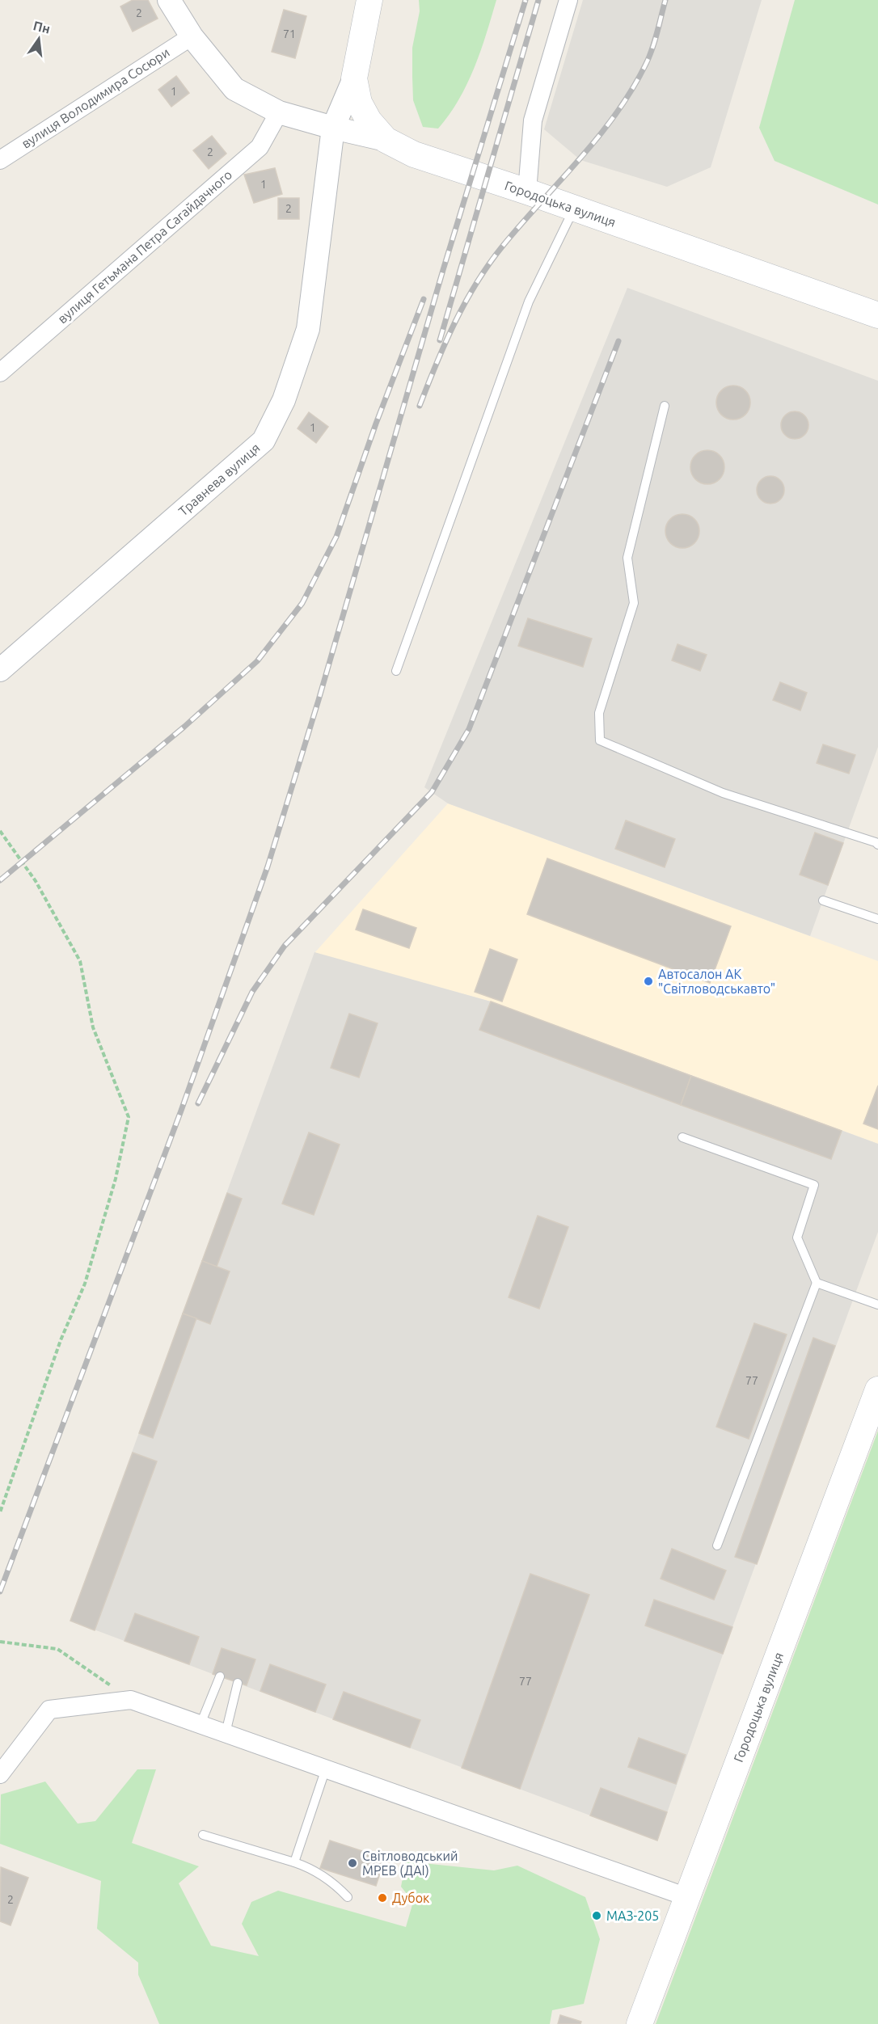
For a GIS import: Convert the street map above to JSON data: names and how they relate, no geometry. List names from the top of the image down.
{
  "streets": {
    "main road": ["Городоцька вулиця"],
    "street": ["вулиця Володимира Сосюри", "вулиця Гетьмана Петра Сагайдачного", "Травнева вулиця"]
  },
  "crossings": [
    ["Городоцька вулиця", "Травнева вулиця"]
  ],
  "places": [
    "Автосалон АК \"Світловодськавто\"",
    "Світловодський МРЕВ (ДАІ)",
    "Дубок",
    "МАЗ-205"
  ],
  "house_numbers": [
    "2",
    "71",
    "1",
    "2",
    "1",
    "2",
    "1",
    "77",
    "77",
    "2"
  ],
  "north": "top"
}
